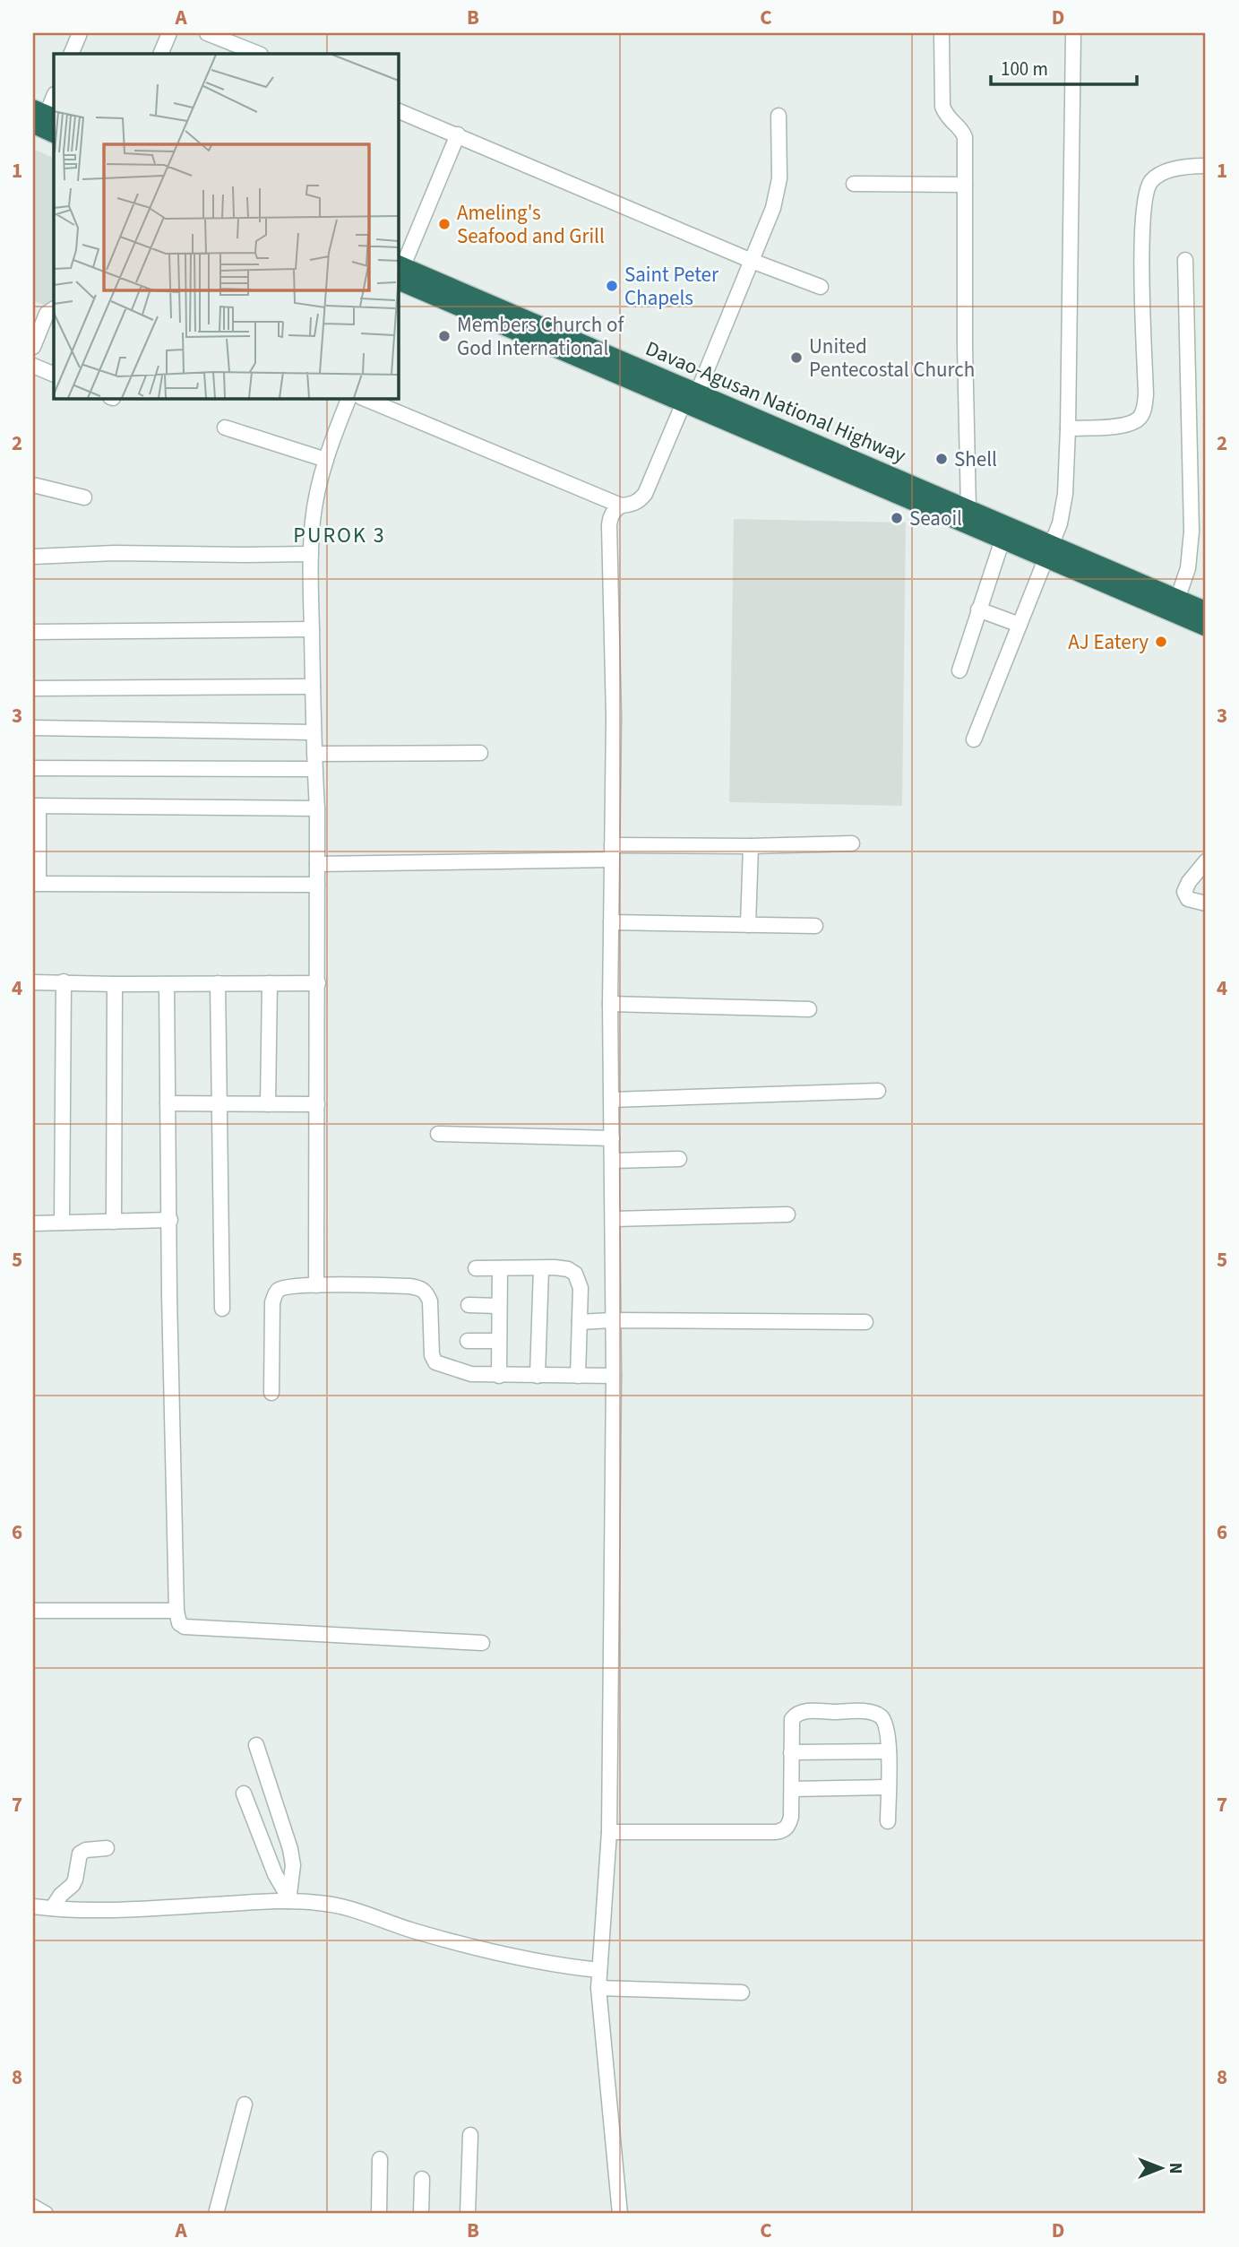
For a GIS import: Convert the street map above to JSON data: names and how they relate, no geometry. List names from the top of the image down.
{
  "streets": {
    "highway": ["Davao-Agusan National Highway"]
  },
  "districts": ["PUROK 3"],
  "places": [
    "Ameling's Seafood and Grill",
    "Saint Peter Chapels",
    "Members Church of God International",
    "United Pentecostal Church",
    "Shell",
    "Seaoil",
    "AJ Eatery"
  ],
  "scale_bar": "100 m",
  "north": "right",
  "grid": {
    "columns": [
      "A",
      "B",
      "C",
      "D"
    ],
    "rows": [
      "1",
      "2",
      "3",
      "4",
      "5",
      "6",
      "7",
      "8"
    ]
  }
}
